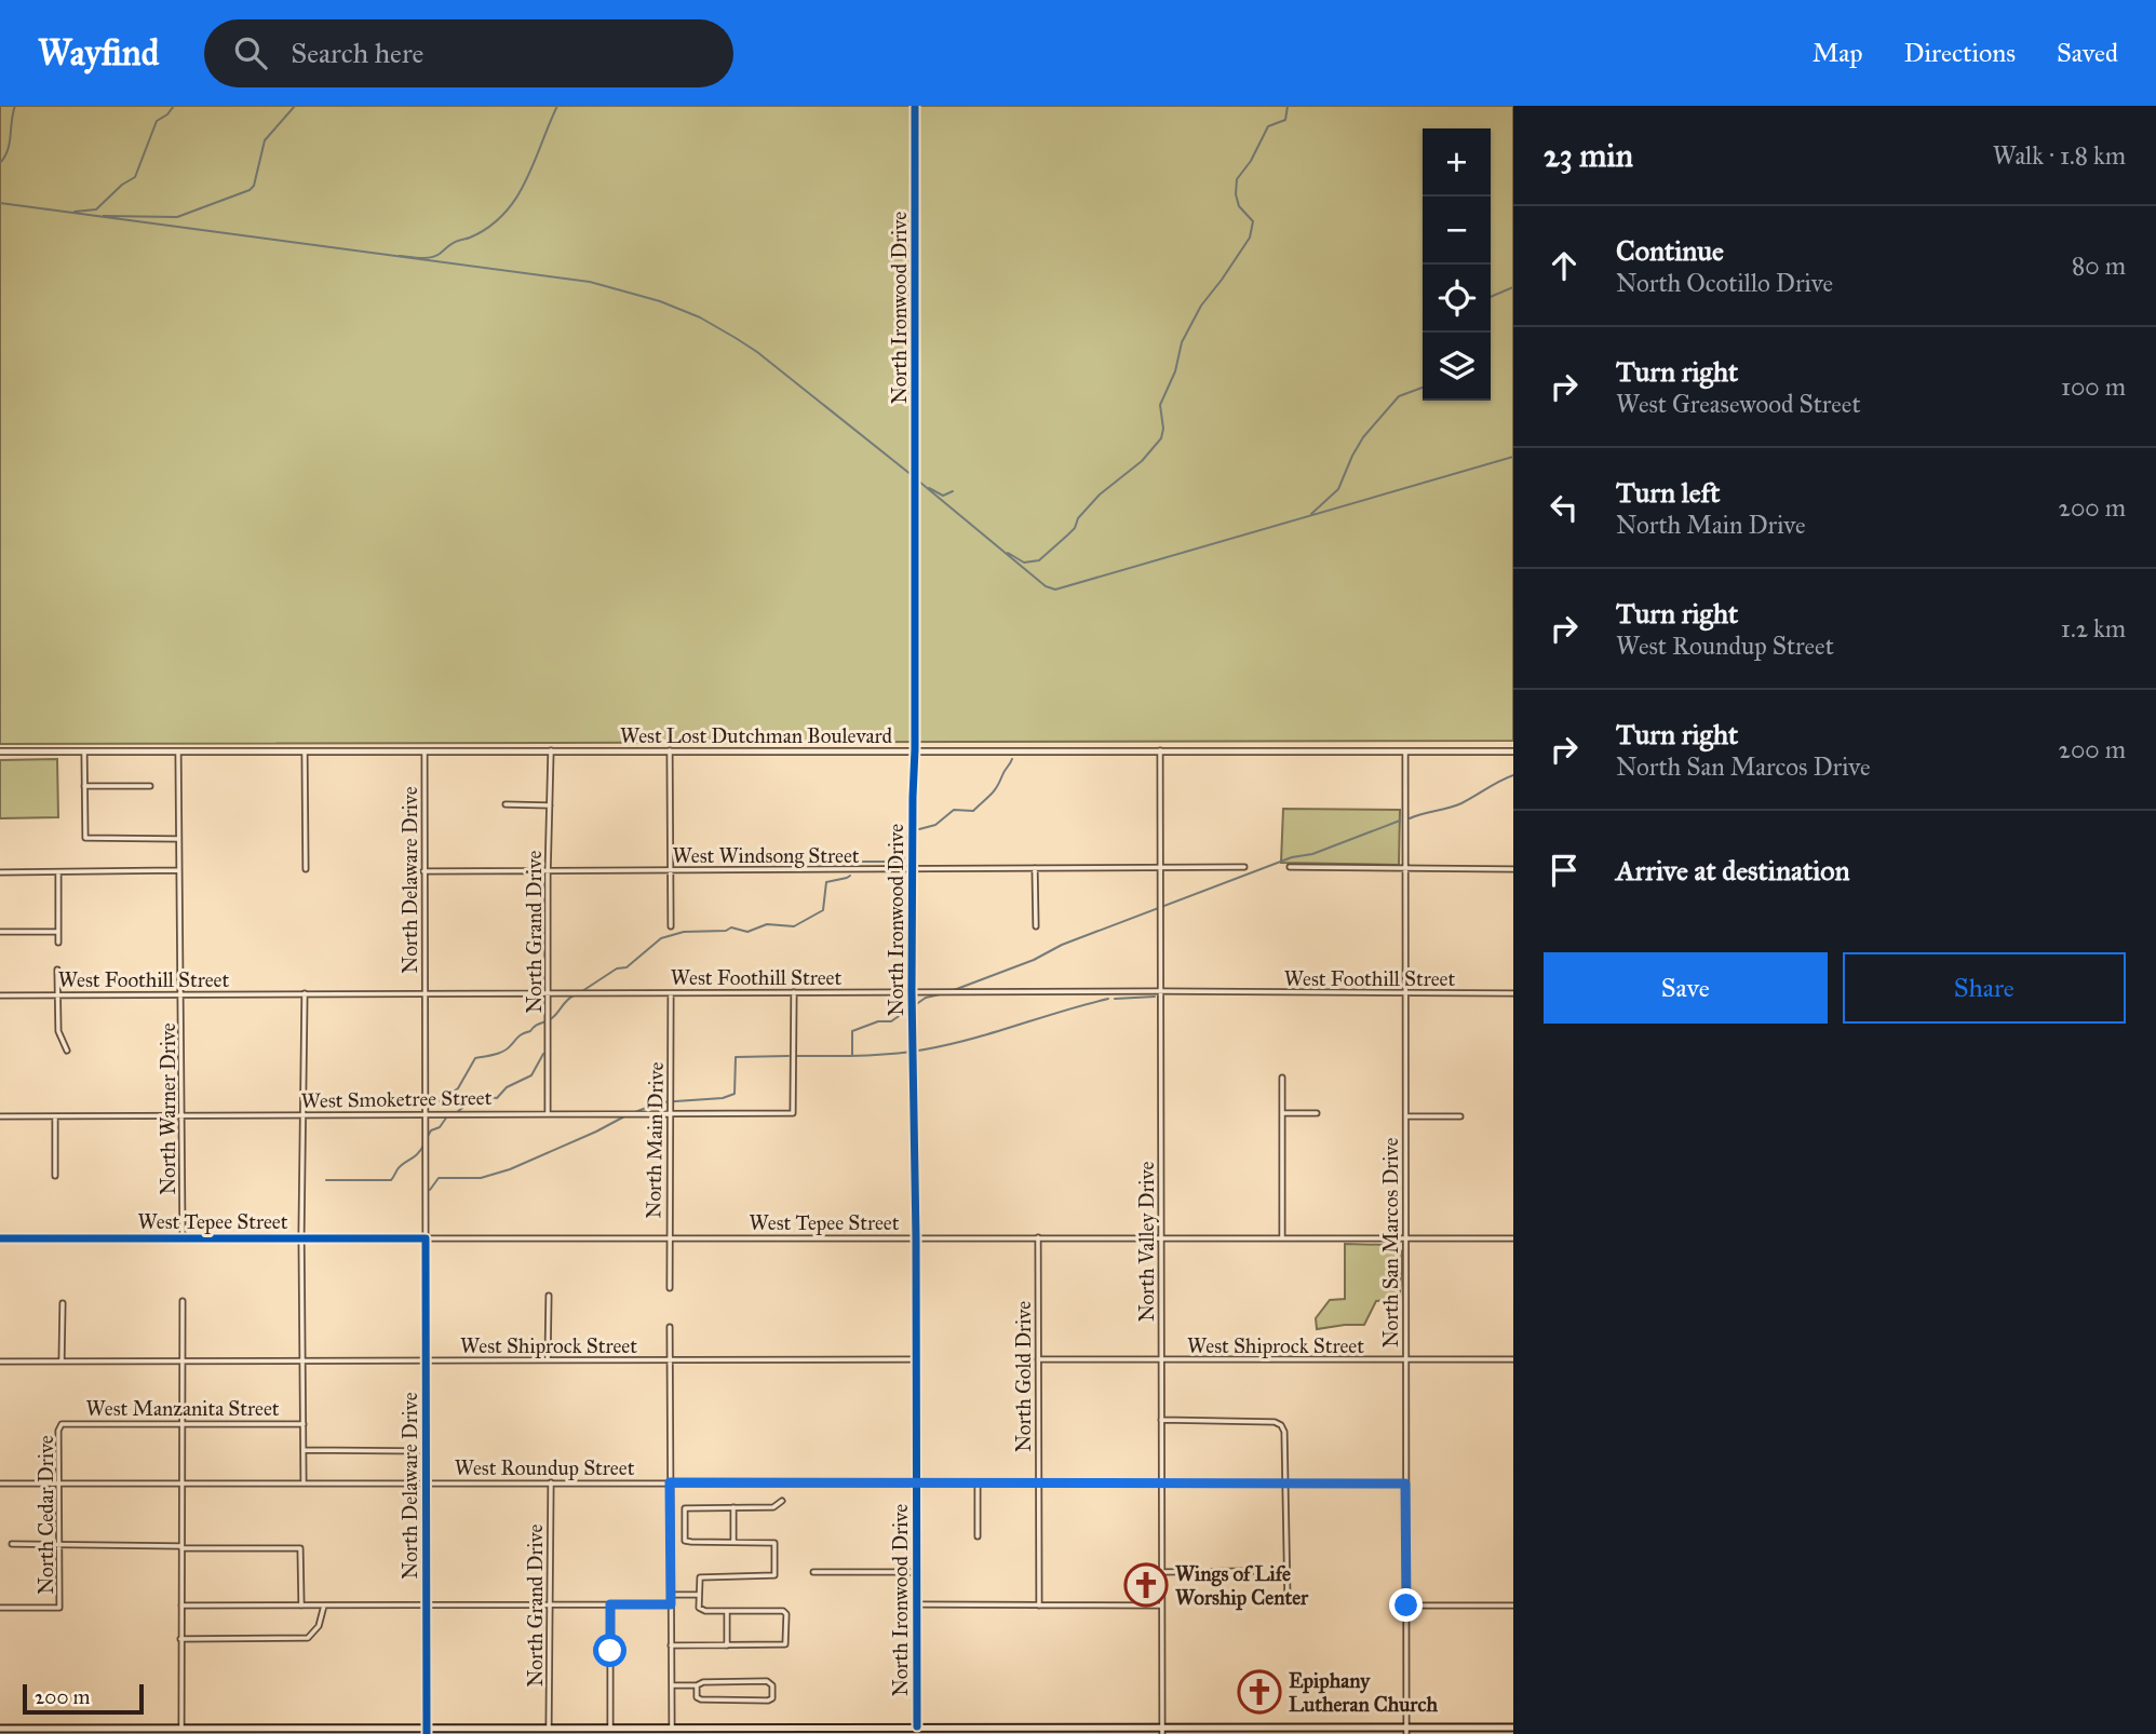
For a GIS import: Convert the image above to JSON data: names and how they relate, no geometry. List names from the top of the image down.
{
  "streets": {
    "street": [
      "North Ironwood Drive",
      "West Lost Dutchman Boulevard",
      "West Windsong Street",
      "North Delaware Drive",
      "North Grand Drive",
      "West Foothill Street",
      "West Smoketree Street",
      "North Warner Drive",
      "North Main Drive",
      "West Tepee Street",
      "North Valley Drive",
      "North San Marcos Drive",
      "West Shiprock Street",
      "North Gold Drive",
      "West Manzanita Street",
      "West Roundup Street",
      "North Cedar Drive"
    ]
  },
  "crossings": [
    ["North Ironwood Drive", "West Lost Dutchman Boulevard"],
    ["North Ironwood Drive", "West Windsong Street"],
    ["North Ironwood Drive", "West Foothill Street"],
    ["North Ironwood Drive", "West Tepee Street"],
    ["North Ironwood Drive", "West Shiprock Street"],
    ["North Ironwood Drive", "West Roundup Street"],
    ["West Lost Dutchman Boulevard", "North Delaware Drive"],
    ["West Lost Dutchman Boulevard", "North Grand Drive"],
    ["West Lost Dutchman Boulevard", "North Warner Drive"],
    ["West Lost Dutchman Boulevard", "North Valley Drive"],
    ["West Lost Dutchman Boulevard", "North San Marcos Drive"],
    ["West Windsong Street", "North Delaware Drive"],
    ["West Windsong Street", "North Grand Drive"],
    ["West Windsong Street", "North Valley Drive"],
    ["North Delaware Drive", "West Foothill Street"],
    ["North Delaware Drive", "West Smoketree Street"],
    ["North Delaware Drive", "West Tepee Street"],
    ["North Delaware Drive", "West Shiprock Street"],
    ["North Delaware Drive", "West Roundup Street"],
    ["North Grand Drive", "West Foothill Street"],
    ["North Grand Drive", "West Smoketree Street"],
    ["North Grand Drive", "West Roundup Street"],
    ["West Foothill Street", "West Smoketree Street"],
    ["West Foothill Street", "North Warner Drive"],
    ["West Foothill Street", "North Main Drive"],
    ["West Foothill Street", "North Valley Drive"],
    ["West Foothill Street", "North San Marcos Drive"],
    ["West Smoketree Street", "North Warner Drive"],
    ["West Smoketree Street", "North Main Drive"],
    ["North Warner Drive", "West Tepee Street"],
    ["North Main Drive", "West Tepee Street"],
    ["West Tepee Street", "North Valley Drive"],
    ["West Tepee Street", "North San Marcos Drive"],
    ["West Tepee Street", "North Gold Drive"],
    ["North Valley Drive", "West Shiprock Street"],
    ["North Valley Drive", "West Roundup Street"],
    ["North San Marcos Drive", "West Shiprock Street"],
    ["North San Marcos Drive", "West Roundup Street"],
    ["West Shiprock Street", "North Gold Drive"],
    ["North Gold Drive", "West Roundup Street"],
    ["West Manzanita Street", "North Cedar Drive"],
    ["West Roundup Street", "North Cedar Drive"]
  ],
  "places": {
    "church": ["Wings of Life Worship Center", "Epiphany Lutheran Church"]
  },
  "scale_bar": "200 m",
  "page": {
    "header": "Wayfind",
    "search": "Search here",
    "nav": ["Map", "Directions", "Saved"],
    "heading": ["23 min", "Walk · 1.8 km"],
    "map_buttons": ["+", "−"],
    "list": [
      ["Continue", "North Ocotillo Drive", "80 m"],
      ["Turn right", "West Greasewood Street", "100 m"],
      ["Turn left", "North Main Drive", "200 m"],
      ["Turn right", "West Roundup Street", "1.2 km"],
      ["Turn right", "North San Marcos Drive", "200 m"],
      "Arrive at destination"
    ],
    "buttons": ["Save", "Share"],
    "scale": "200 m"
  }
}
